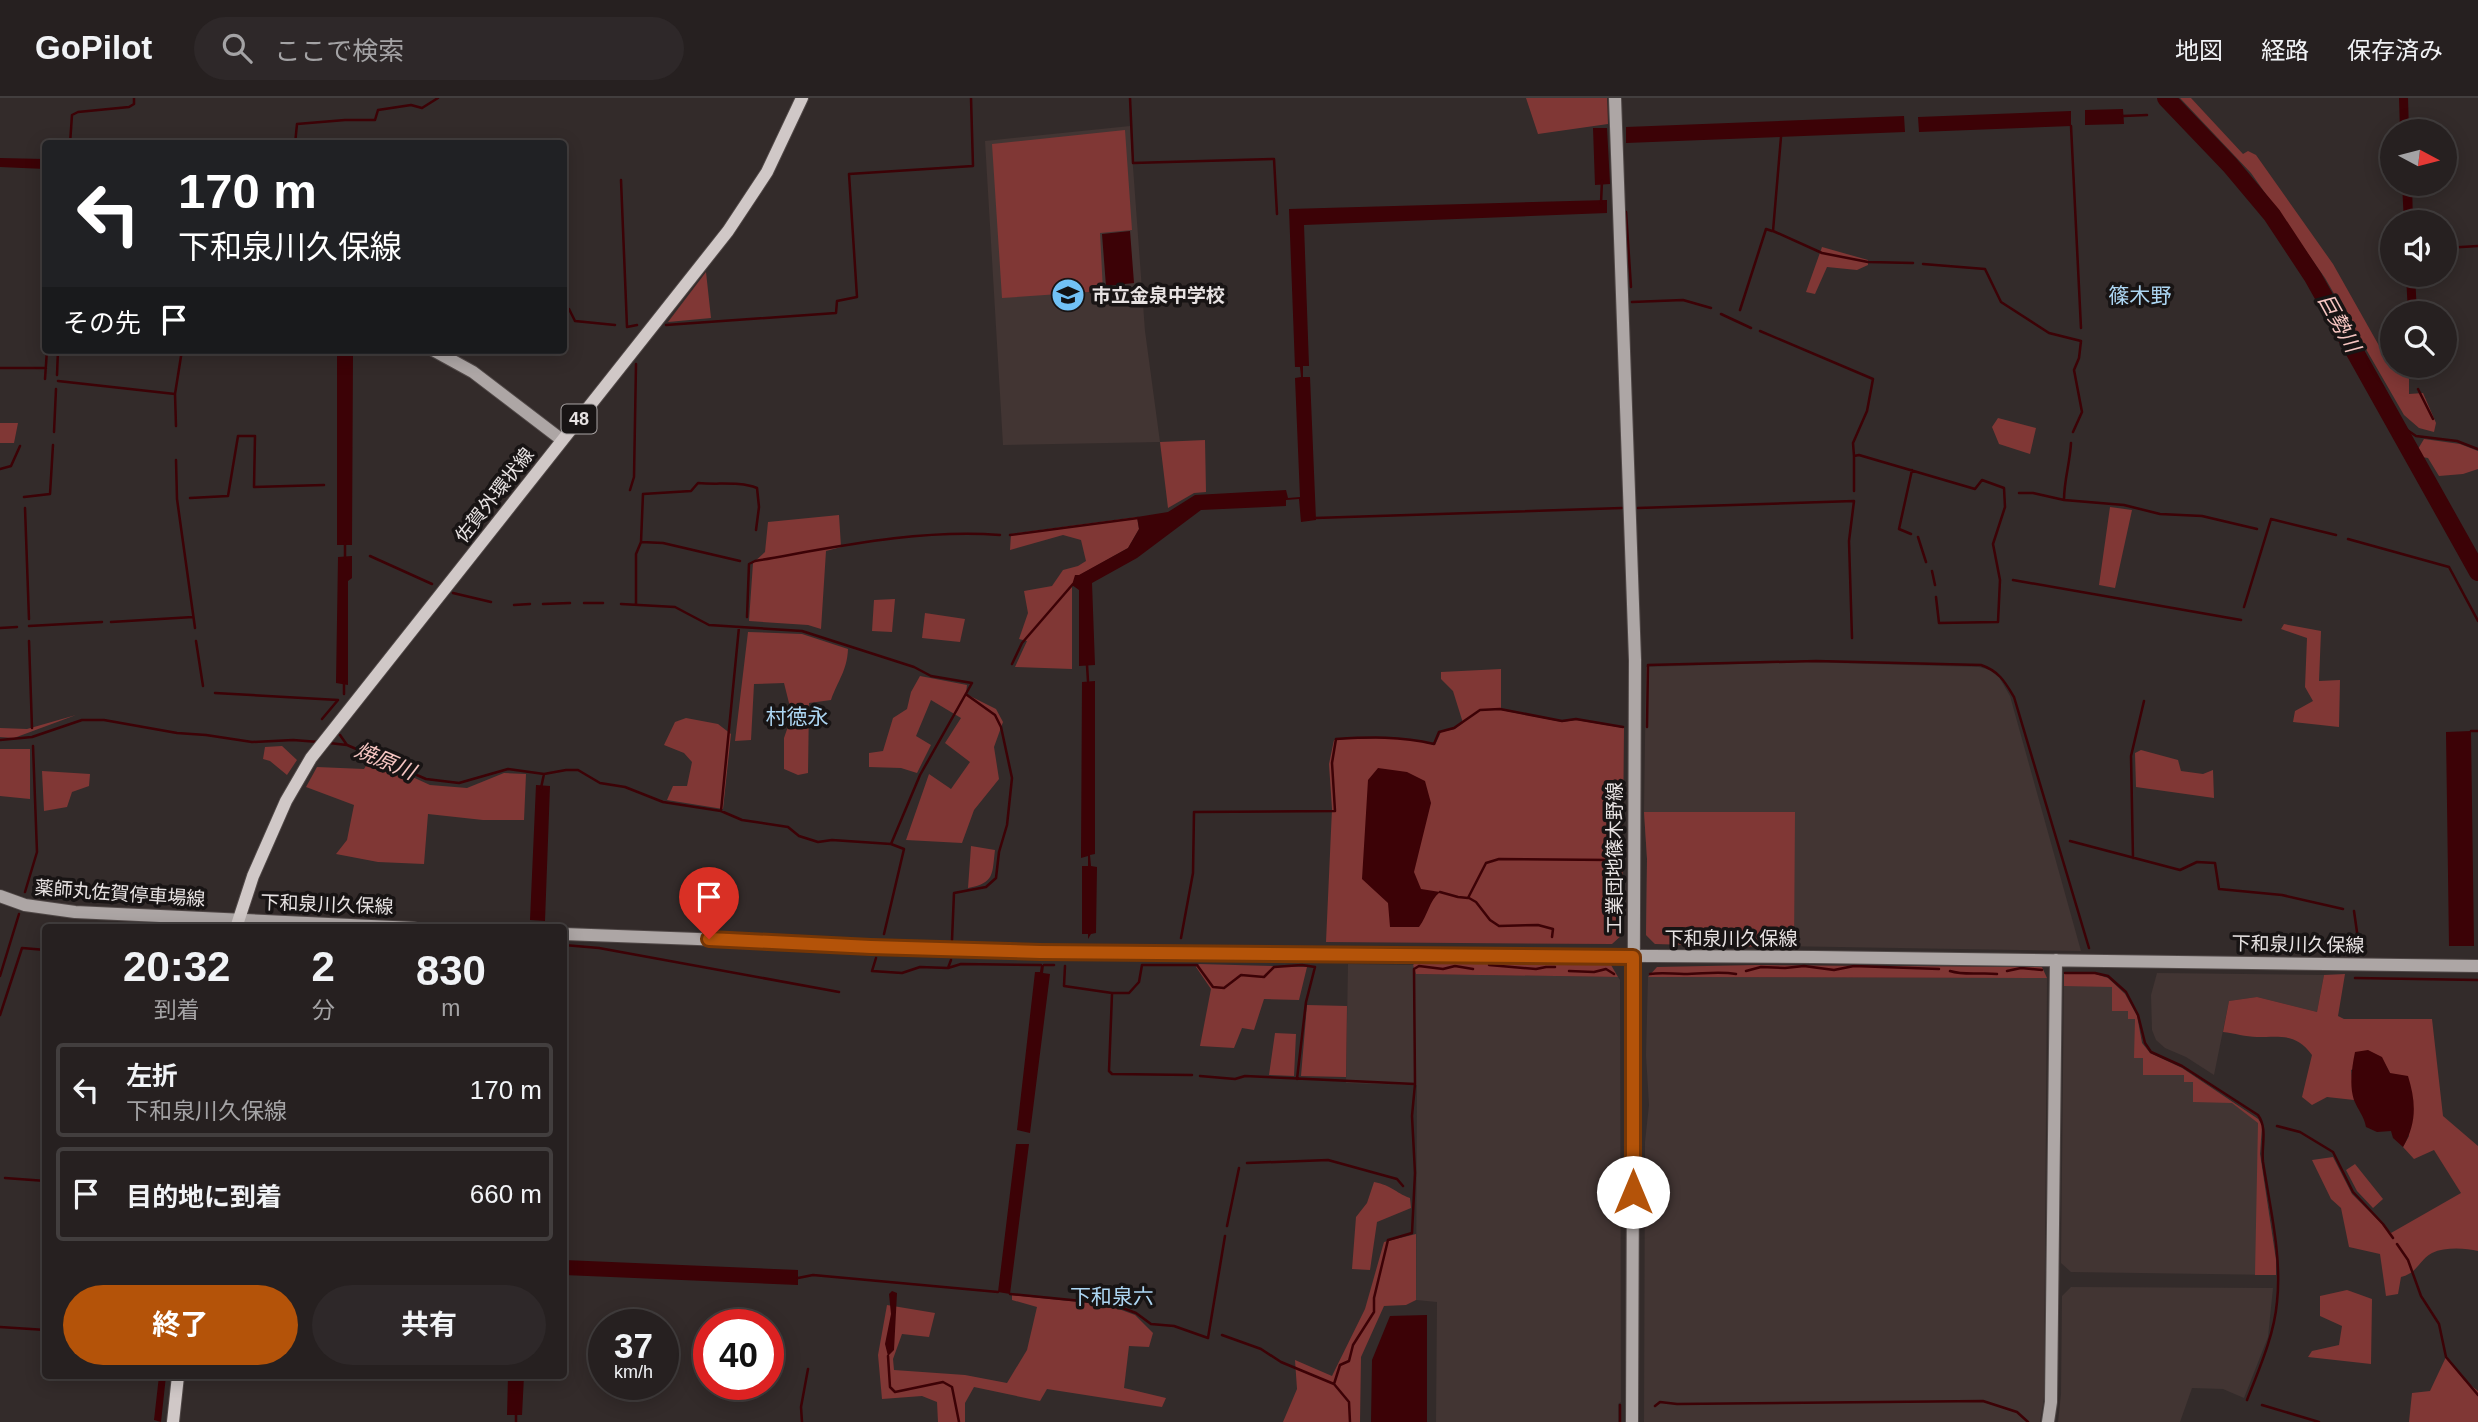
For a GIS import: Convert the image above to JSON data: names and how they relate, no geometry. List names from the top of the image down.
{
  "streets": {
    "main road": ["48", "佐賀外環状線"],
    "street": ["工業団地篠木野線", "薬師丸佐賀停車場線", "下和泉川久保線"]
  },
  "crossings": [
    ["佐賀外環状線", "薬師丸佐賀停車場線"],
    ["工業団地篠木野線", "下和泉川久保線"]
  ],
  "districts": ["篠木野", "村徳永", "下和泉六"],
  "water": ["巨勢川", "焼原川"],
  "places": {
    "school or university": ["市立金泉中学校"]
  },
  "north": "right",
  "page": {
    "header": "GoPilot",
    "search": "ここで検索",
    "nav": ["地図", "経路", "保存済み"],
    "turn": ["170 m", "下和泉川久保線"],
    "then": "その先",
    "eta": [
      "20:32",
      "到着",
      "2",
      "分",
      "830",
      "m"
    ],
    "list": [
      {
        "name": "左折",
        "note": "下和泉川久保線",
        "value": "170 m"
      },
      {
        "name": "目的地に到着",
        "value": "660 m"
      }
    ],
    "buttons": ["終了", "共有"],
    "speed": "37 km/h",
    "limit": "40"
  }
}
